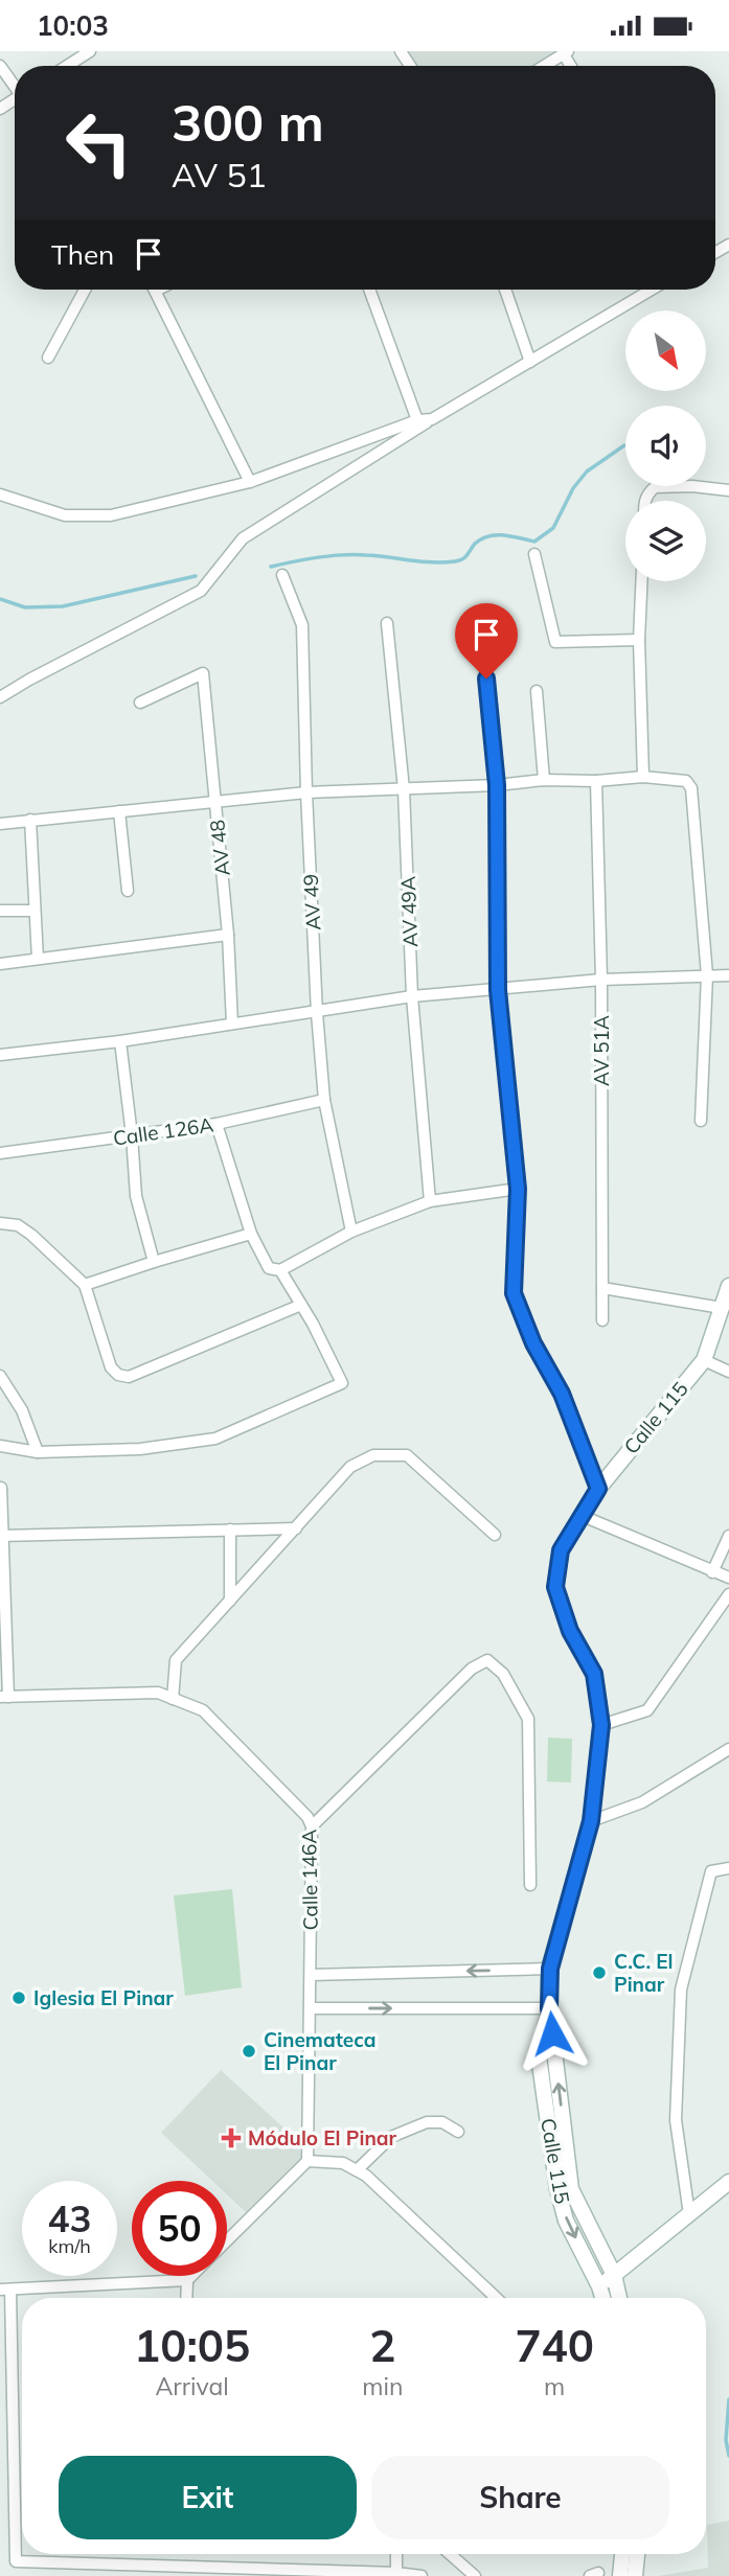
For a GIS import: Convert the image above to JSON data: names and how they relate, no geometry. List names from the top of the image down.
{
  "streets": {
    "main road": ["Calle 115"],
    "street": [
      "AV 48",
      "AV 49",
      "AV 49A",
      "AV 51A",
      "Calle 126A",
      "Calle 146A"
    ]
  },
  "crossings": [
    ["AV 49", "Calle 126A"]
  ],
  "places": {
    "other": ["C.C. El Pinar", "Iglesia El Pinar", "Cinemateca El Pinar"],
    "health": ["Módulo El Pinar"]
  },
  "north": "bottom right",
  "page": {
    "status": "10:03",
    "turn": ["300 m", "AV 51"],
    "then": "Then",
    "speed": "43 km/h",
    "limit": "50",
    "eta": [
      "10:05",
      "Arrival",
      "2",
      "min",
      "740",
      "m"
    ],
    "buttons": ["Exit", "Share"]
  }
}
